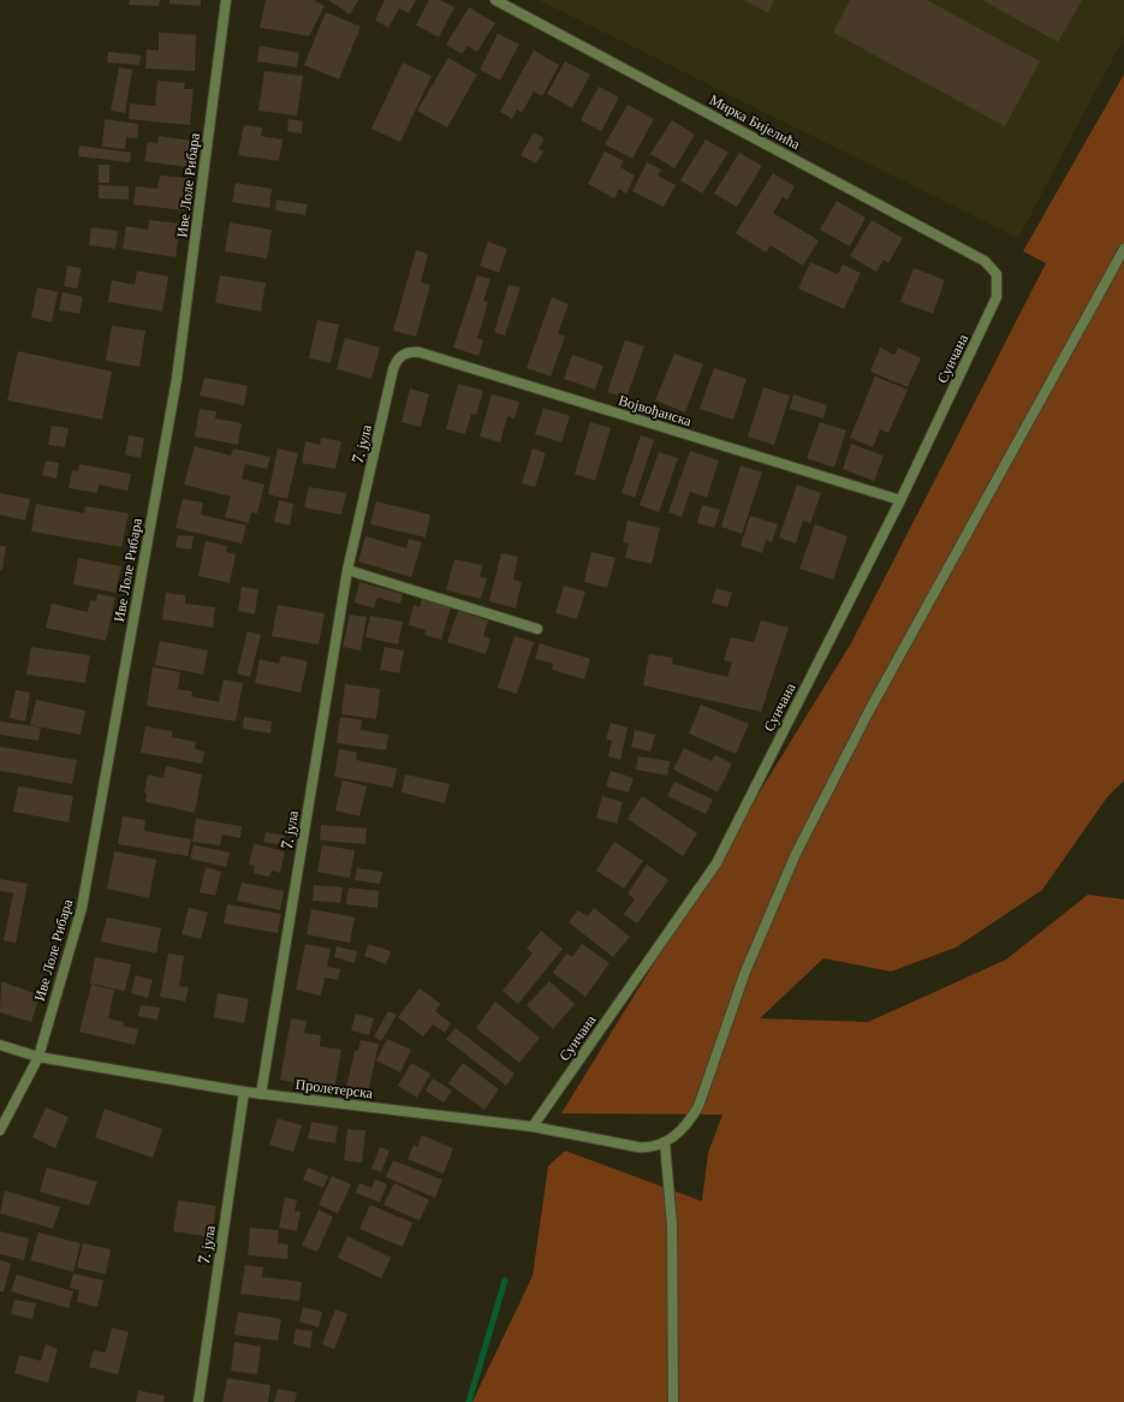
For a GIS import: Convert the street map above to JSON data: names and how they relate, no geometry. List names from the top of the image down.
{
  "streets": {
    "street": [
      "Мирка Бијелића",
      "Иве Лоле Рибара",
      "Сунчана",
      "Војвођанска",
      "7. јула",
      "Пролетерска"
    ]
  },
  "crossings": [
    ["Мирка Бијелића", "Сунчана"],
    ["Иве Лоле Рибара", "Пролетерска"],
    ["Сунчана", "Војвођанска"],
    ["Сунчана", "Пролетерска"],
    ["Војвођанска", "7. јула"],
    ["7. јула", "Пролетерска"]
  ]
}
